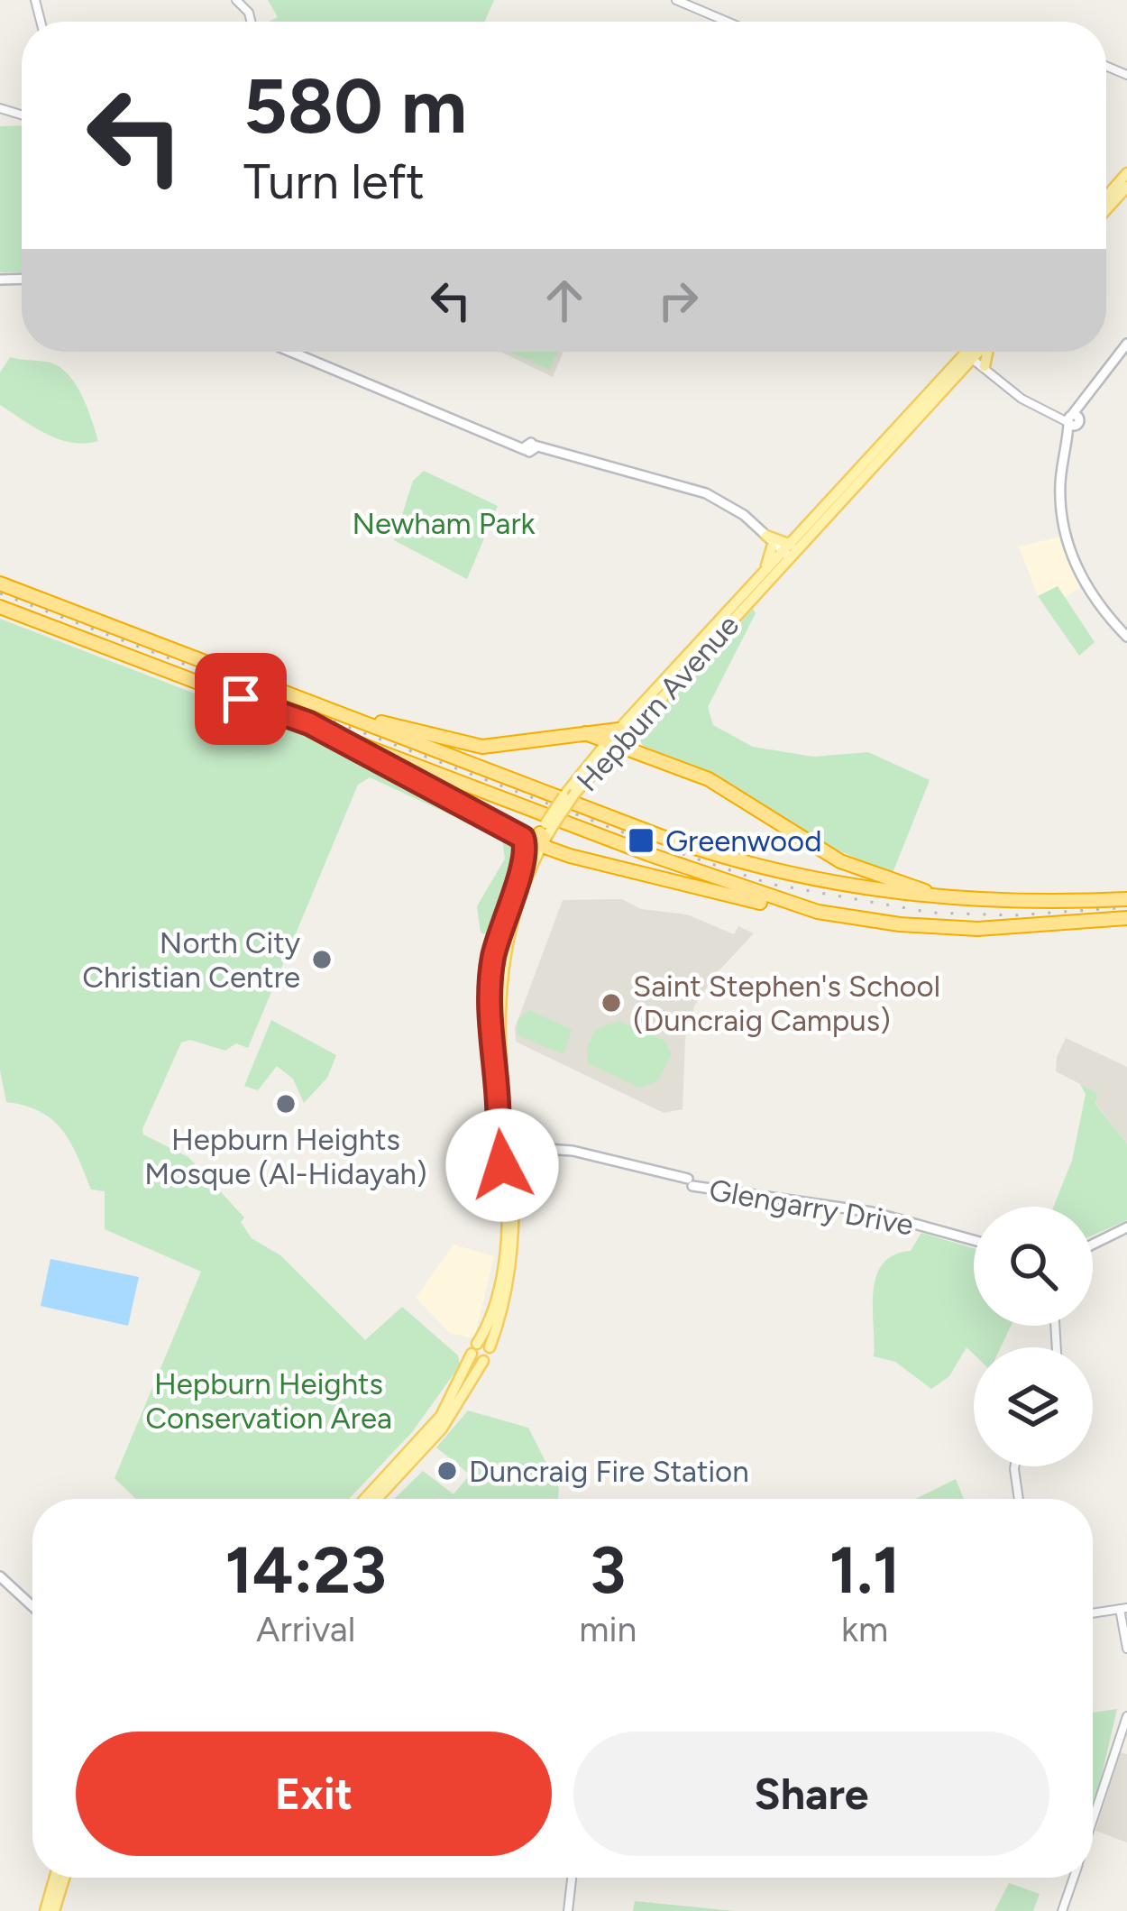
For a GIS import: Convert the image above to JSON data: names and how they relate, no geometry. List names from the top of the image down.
{
  "streets": {
    "main road": ["Hepburn Avenue", "Glengarry Drive"]
  },
  "crossings": [
    ["Hepburn Avenue", "Glengarry Drive"]
  ],
  "parks": ["Newham Park", "Hepburn Heights Conservation Area"],
  "places": {
    "transit": ["Greenwood"],
    "other": [
      "North City Christian Centre",
      "Saint Stephen's School (Duncraig Campus)",
      "Hepburn Heights Mosque (Al-Hidayah)",
      "Duncraig Fire Station"
    ]
  },
  "page": {
    "turn": ["580 m", "Turn left"],
    "eta": [
      "14:23",
      "Arrival",
      "3",
      "min",
      "1.1",
      "km"
    ],
    "buttons": ["Exit", "Share"]
  }
}
